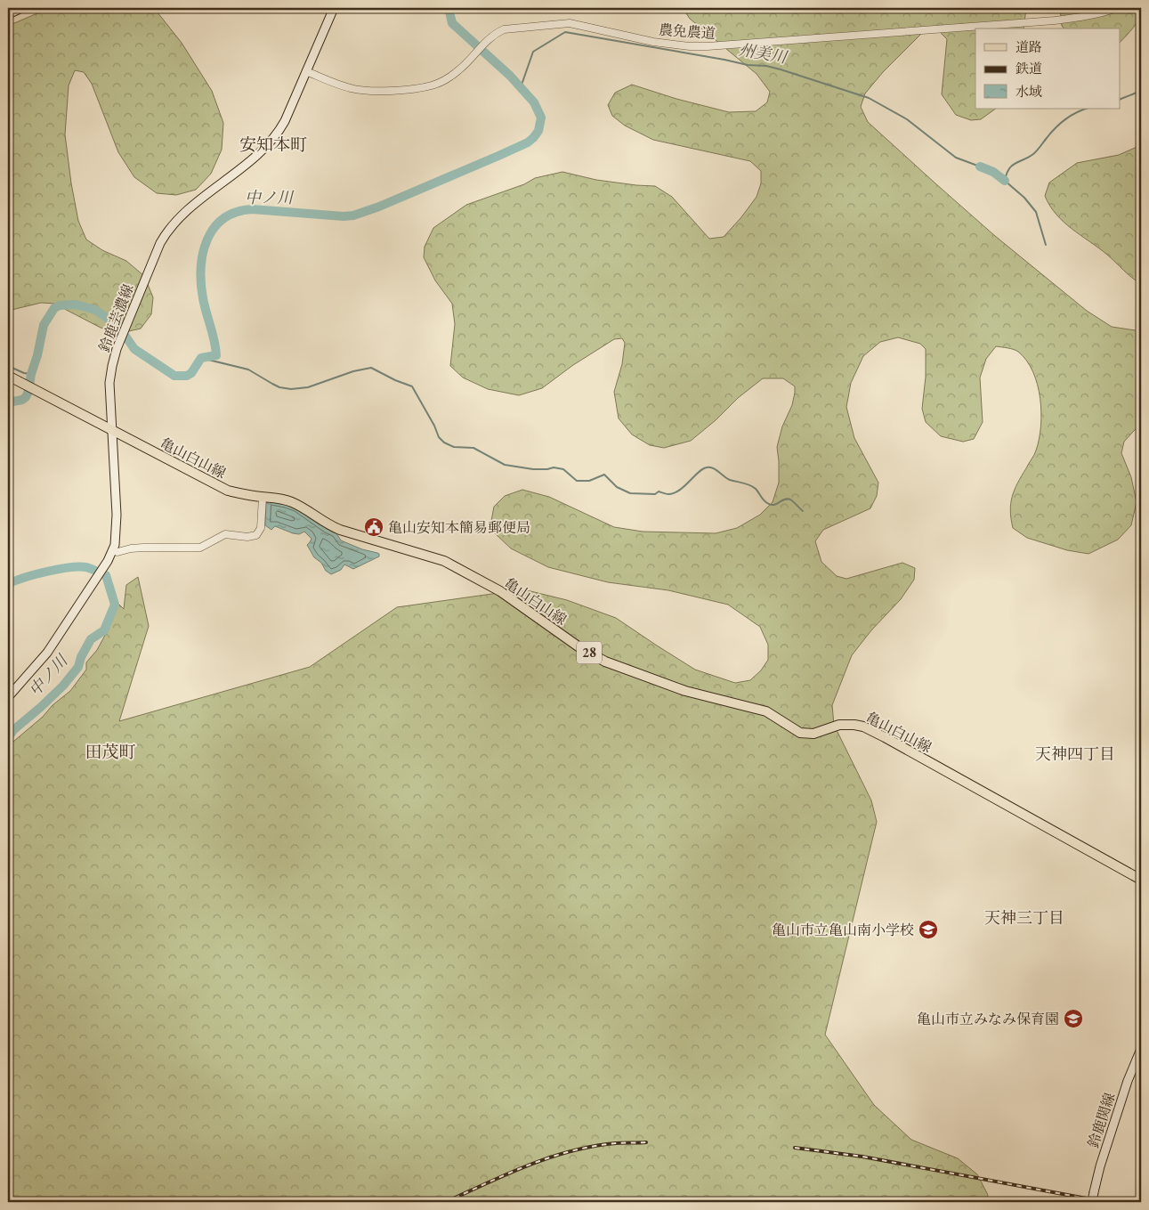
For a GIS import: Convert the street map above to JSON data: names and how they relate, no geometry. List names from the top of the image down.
{
  "streets": {
    "main road": [
      "鈴鹿芸濃線",
      "亀山白山線",
      "28",
      "鈴鹿関線"
    ],
    "street": ["農免農道"]
  },
  "crossings": [
    ["農免農道", "鈴鹿芸濃線"],
    ["鈴鹿芸濃線", "亀山白山線"]
  ],
  "districts": [
    "安知本町",
    "田茂町",
    "天神四丁目",
    "天神三丁目"
  ],
  "water": ["州美川", "中ノ川"],
  "places": {
    "public building": ["亀山安知本簡易郵便局"],
    "school or university": ["亀山市立亀山南小学校", "亀山市立みなみ保育園"]
  },
  "legend": ["道路", "鉄道", "水域"]
}
